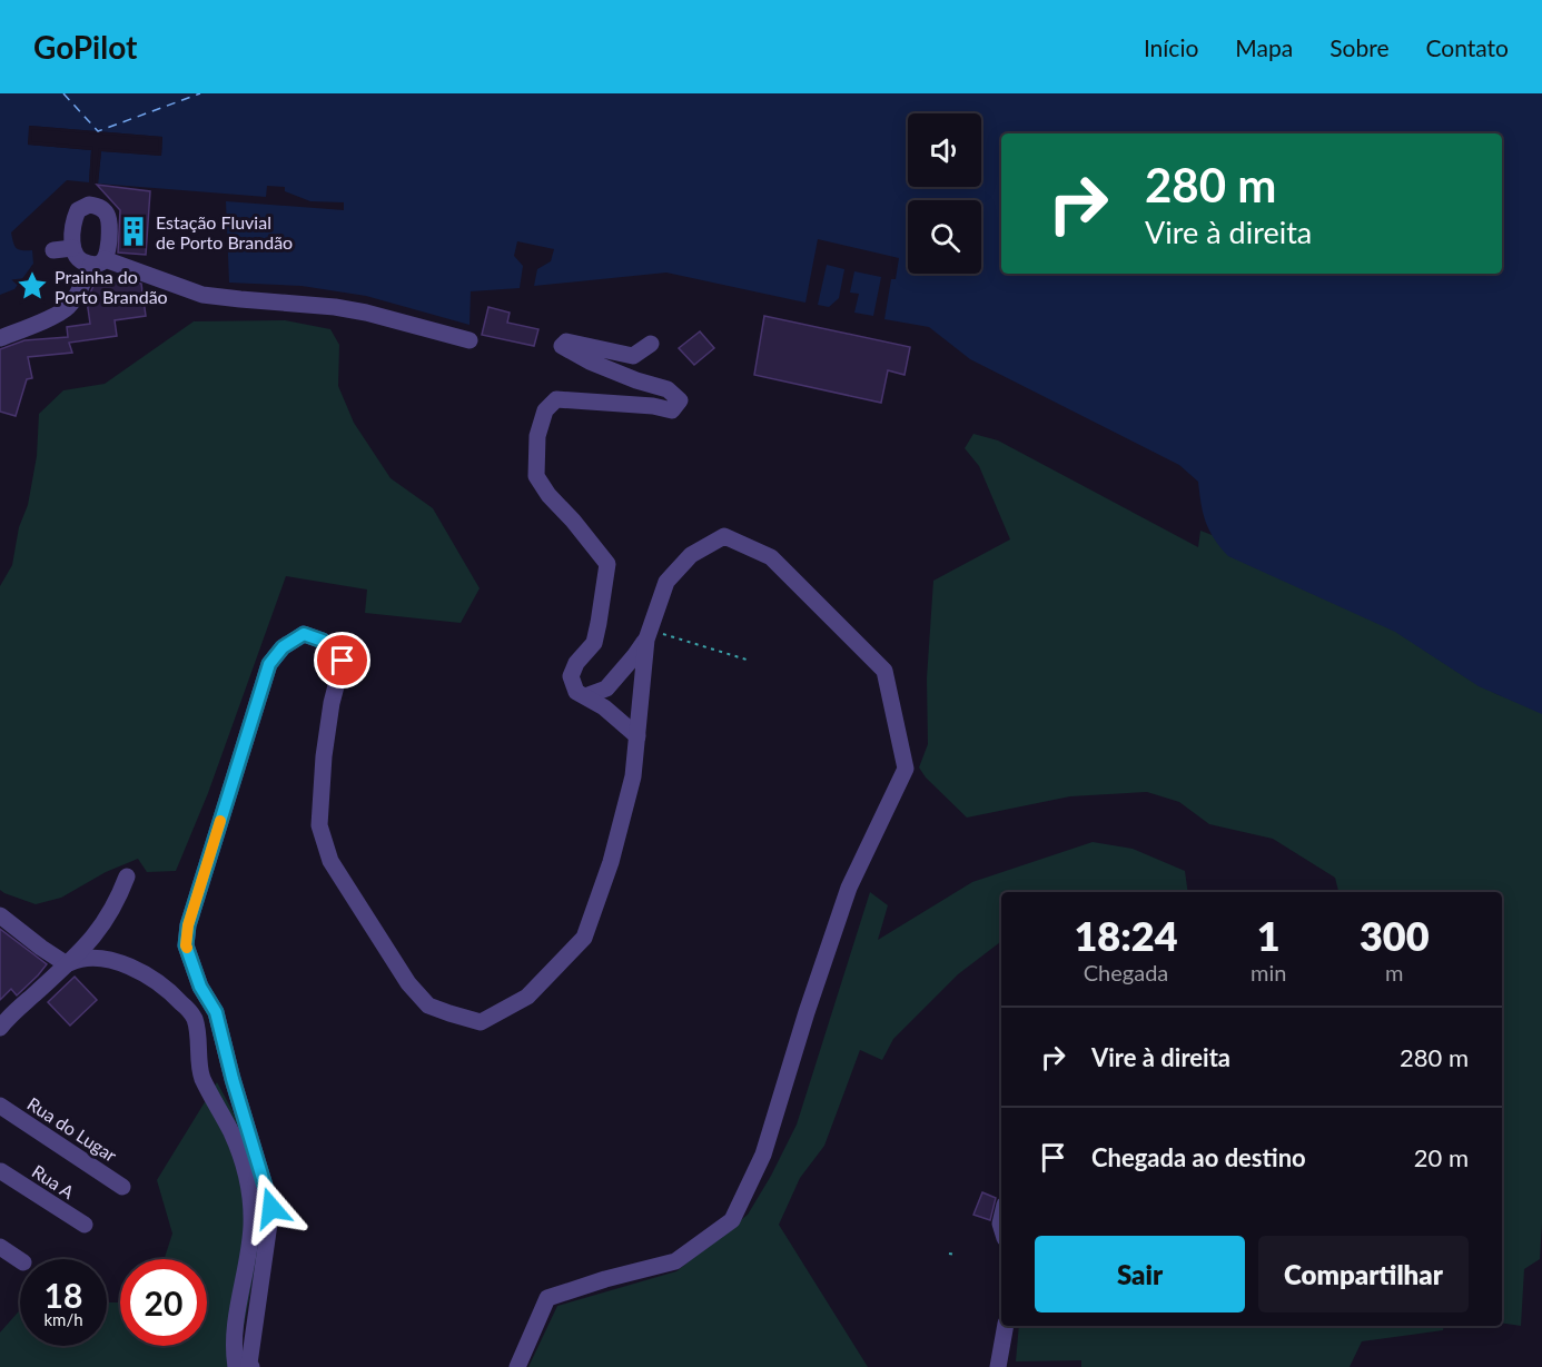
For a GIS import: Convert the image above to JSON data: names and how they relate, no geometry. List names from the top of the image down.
{
  "streets": {
    "street": ["Rua do Lugar", "Rua A"]
  },
  "places": {
    "building": ["Estação Fluvial de Porto Brandão"],
    "place": ["Prainha do Porto Brandão"]
  },
  "page": {
    "header": "GoPilot",
    "nav": [
      "Início",
      "Mapa",
      "Sobre",
      "Contato"
    ],
    "turn": ["280 m", "Vire à direita"],
    "eta": [
      "18:24",
      "Chegada",
      "1",
      "min",
      "300",
      "m"
    ],
    "list": [
      {
        "name": "Vire à direita",
        "value": "280 m"
      },
      {
        "name": "Chegada ao destino",
        "value": "20 m"
      }
    ],
    "buttons": ["Sair", "Compartilhar"],
    "speed": "18 km/h",
    "limit": "20"
  }
}
